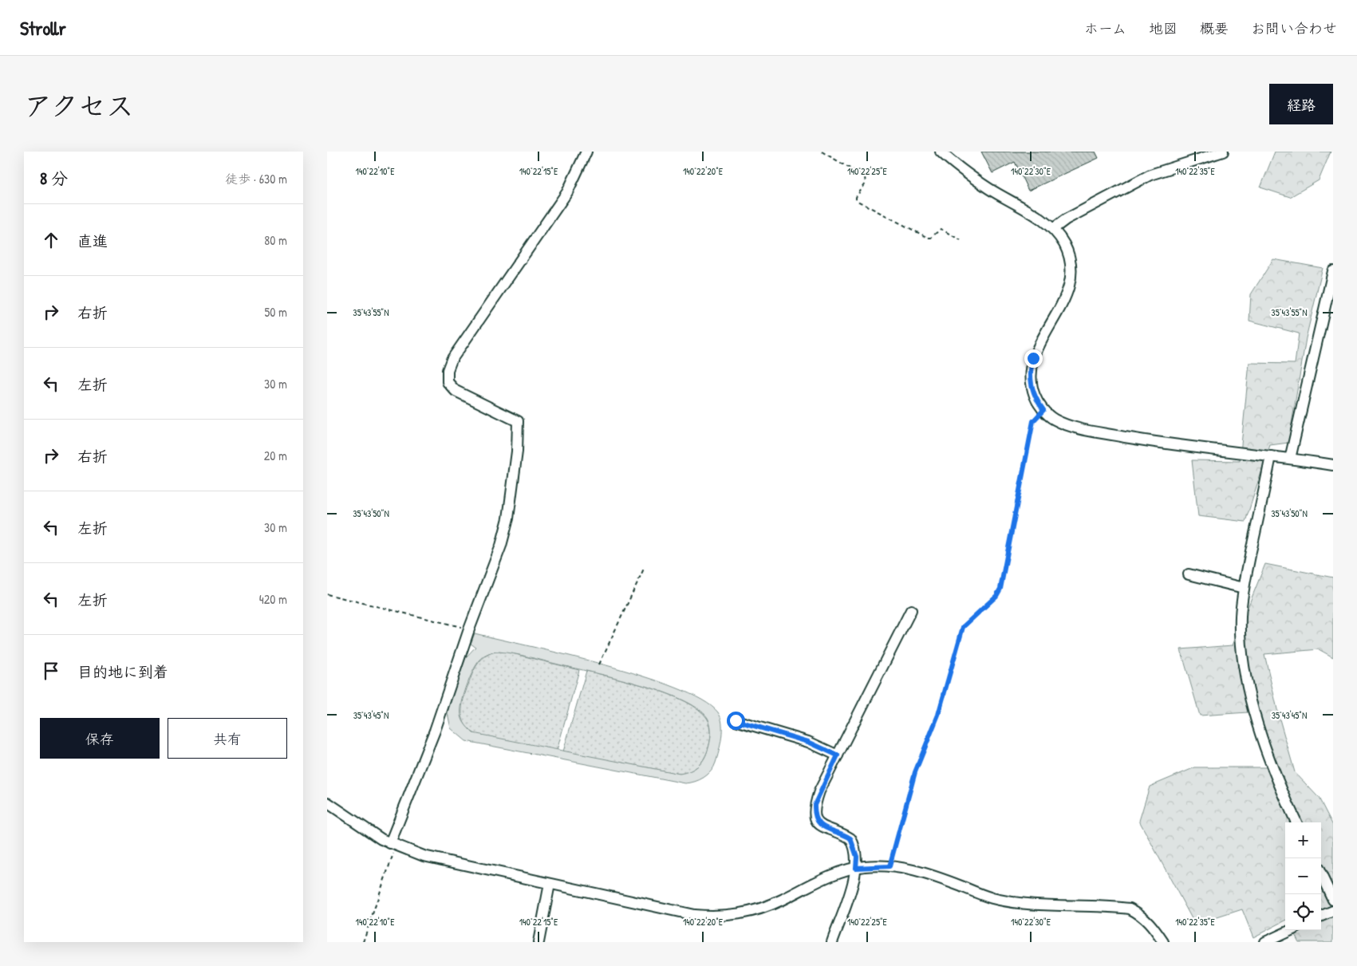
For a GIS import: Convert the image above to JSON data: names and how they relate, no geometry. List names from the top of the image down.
{
  "page": {
    "header": "Strollr",
    "nav": [
      "ホーム",
      "地図",
      "概要",
      "お問い合わせ"
    ],
    "title": "アクセス",
    "buttons": [
      "経路",
      ["保存", "共有"]
    ],
    "heading": ["8 分", "徒歩 · 630 m"],
    "list": [
      ["直進", "80 m"],
      ["右折", "50 m"],
      ["左折", "30 m"],
      ["右折", "20 m"],
      ["左折", "30 m"],
      ["左折", "420 m"],
      "目的地に到着"
    ],
    "map_buttons": ["+", "−"]
  },
  "coordinates": [
    "140°22'10\"E",
    "140°22'15\"E",
    "140°22'20\"E",
    "140°22'25\"E",
    "140°22'30\"E",
    "140°22'35\"E",
    "35°43'55\"N",
    "35°43'50\"N",
    "35°43'45\"N"
  ]
}
